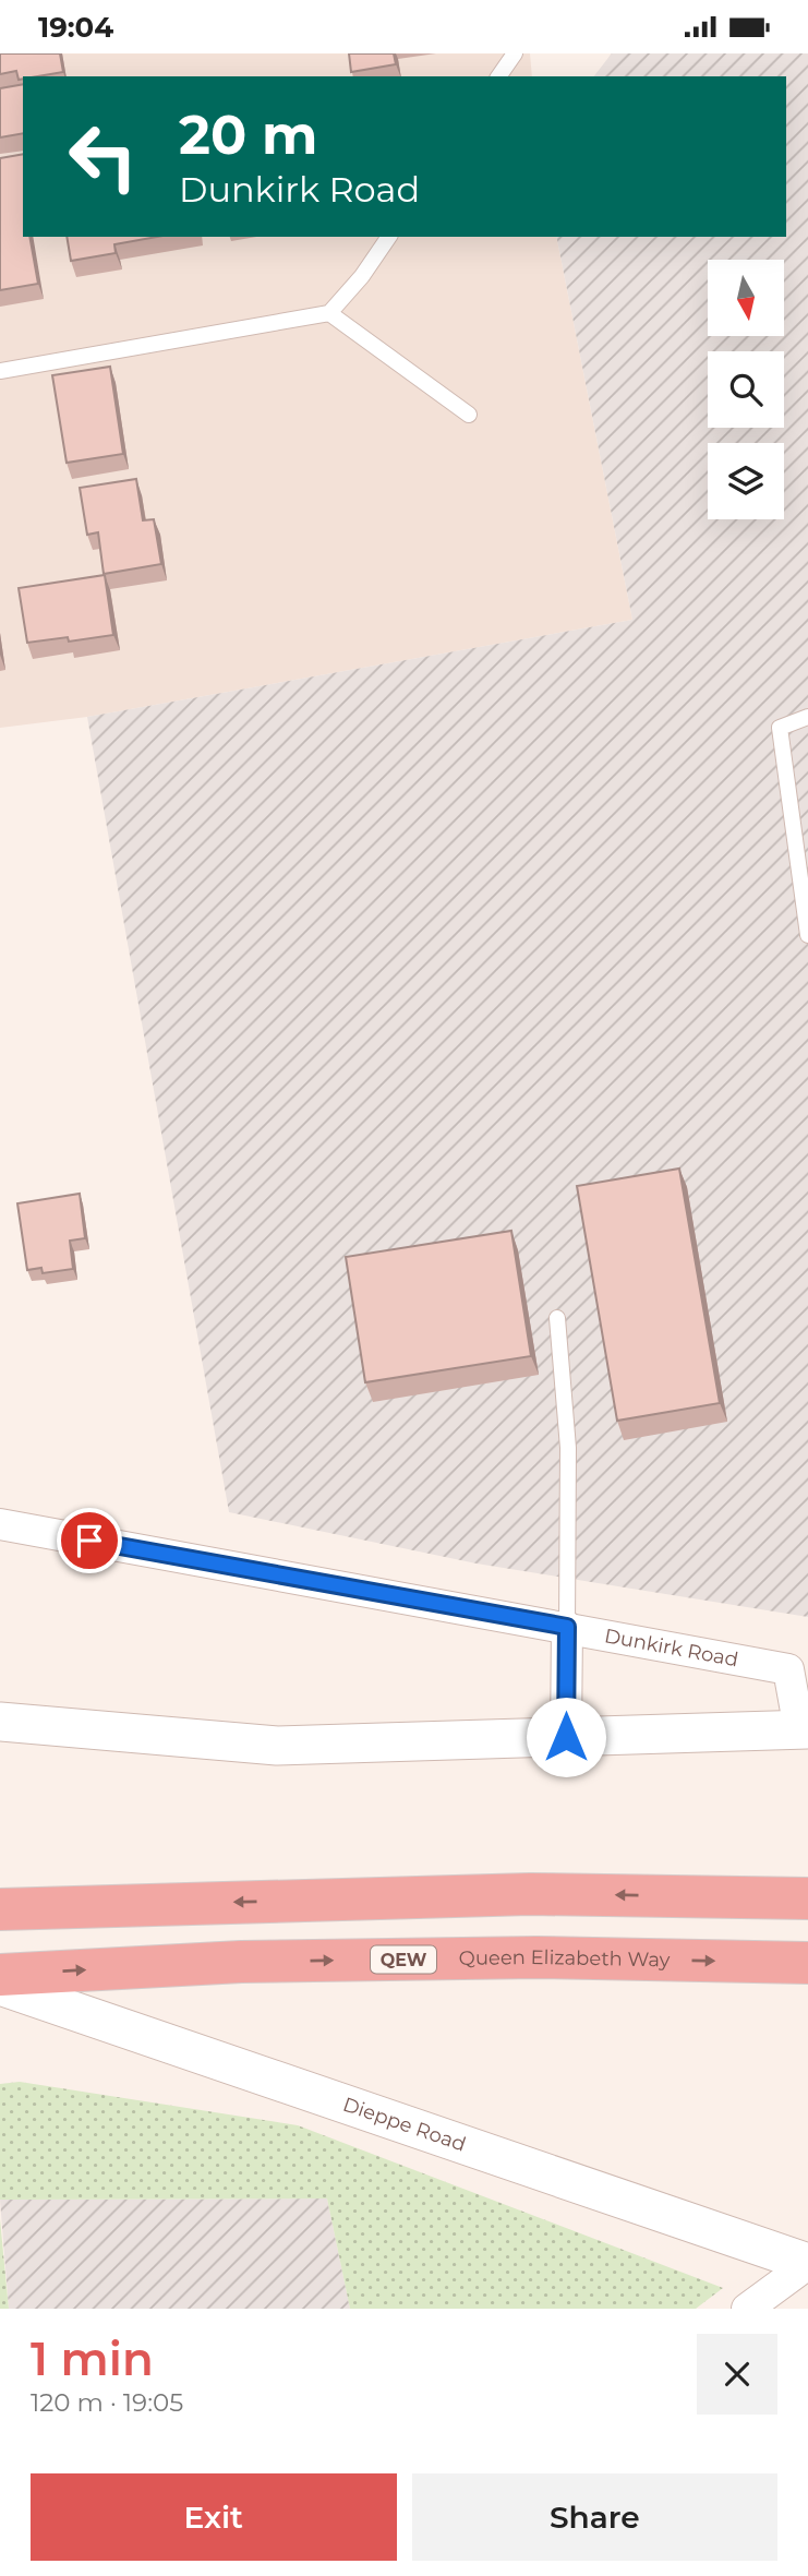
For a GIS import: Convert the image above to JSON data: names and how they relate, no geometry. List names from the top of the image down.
{
  "streets": {
    "highway": ["QEW", "Queen Elizabeth Way"],
    "street": ["Dunkirk Road", "Dieppe Road"]
  },
  "north": "bottom",
  "page": {
    "status": "19:04",
    "turn": ["20 m", "Dunkirk Road"],
    "heading": ["1 min", "120 m · 19:05"],
    "buttons": ["Exit", "Share"]
  }
}
